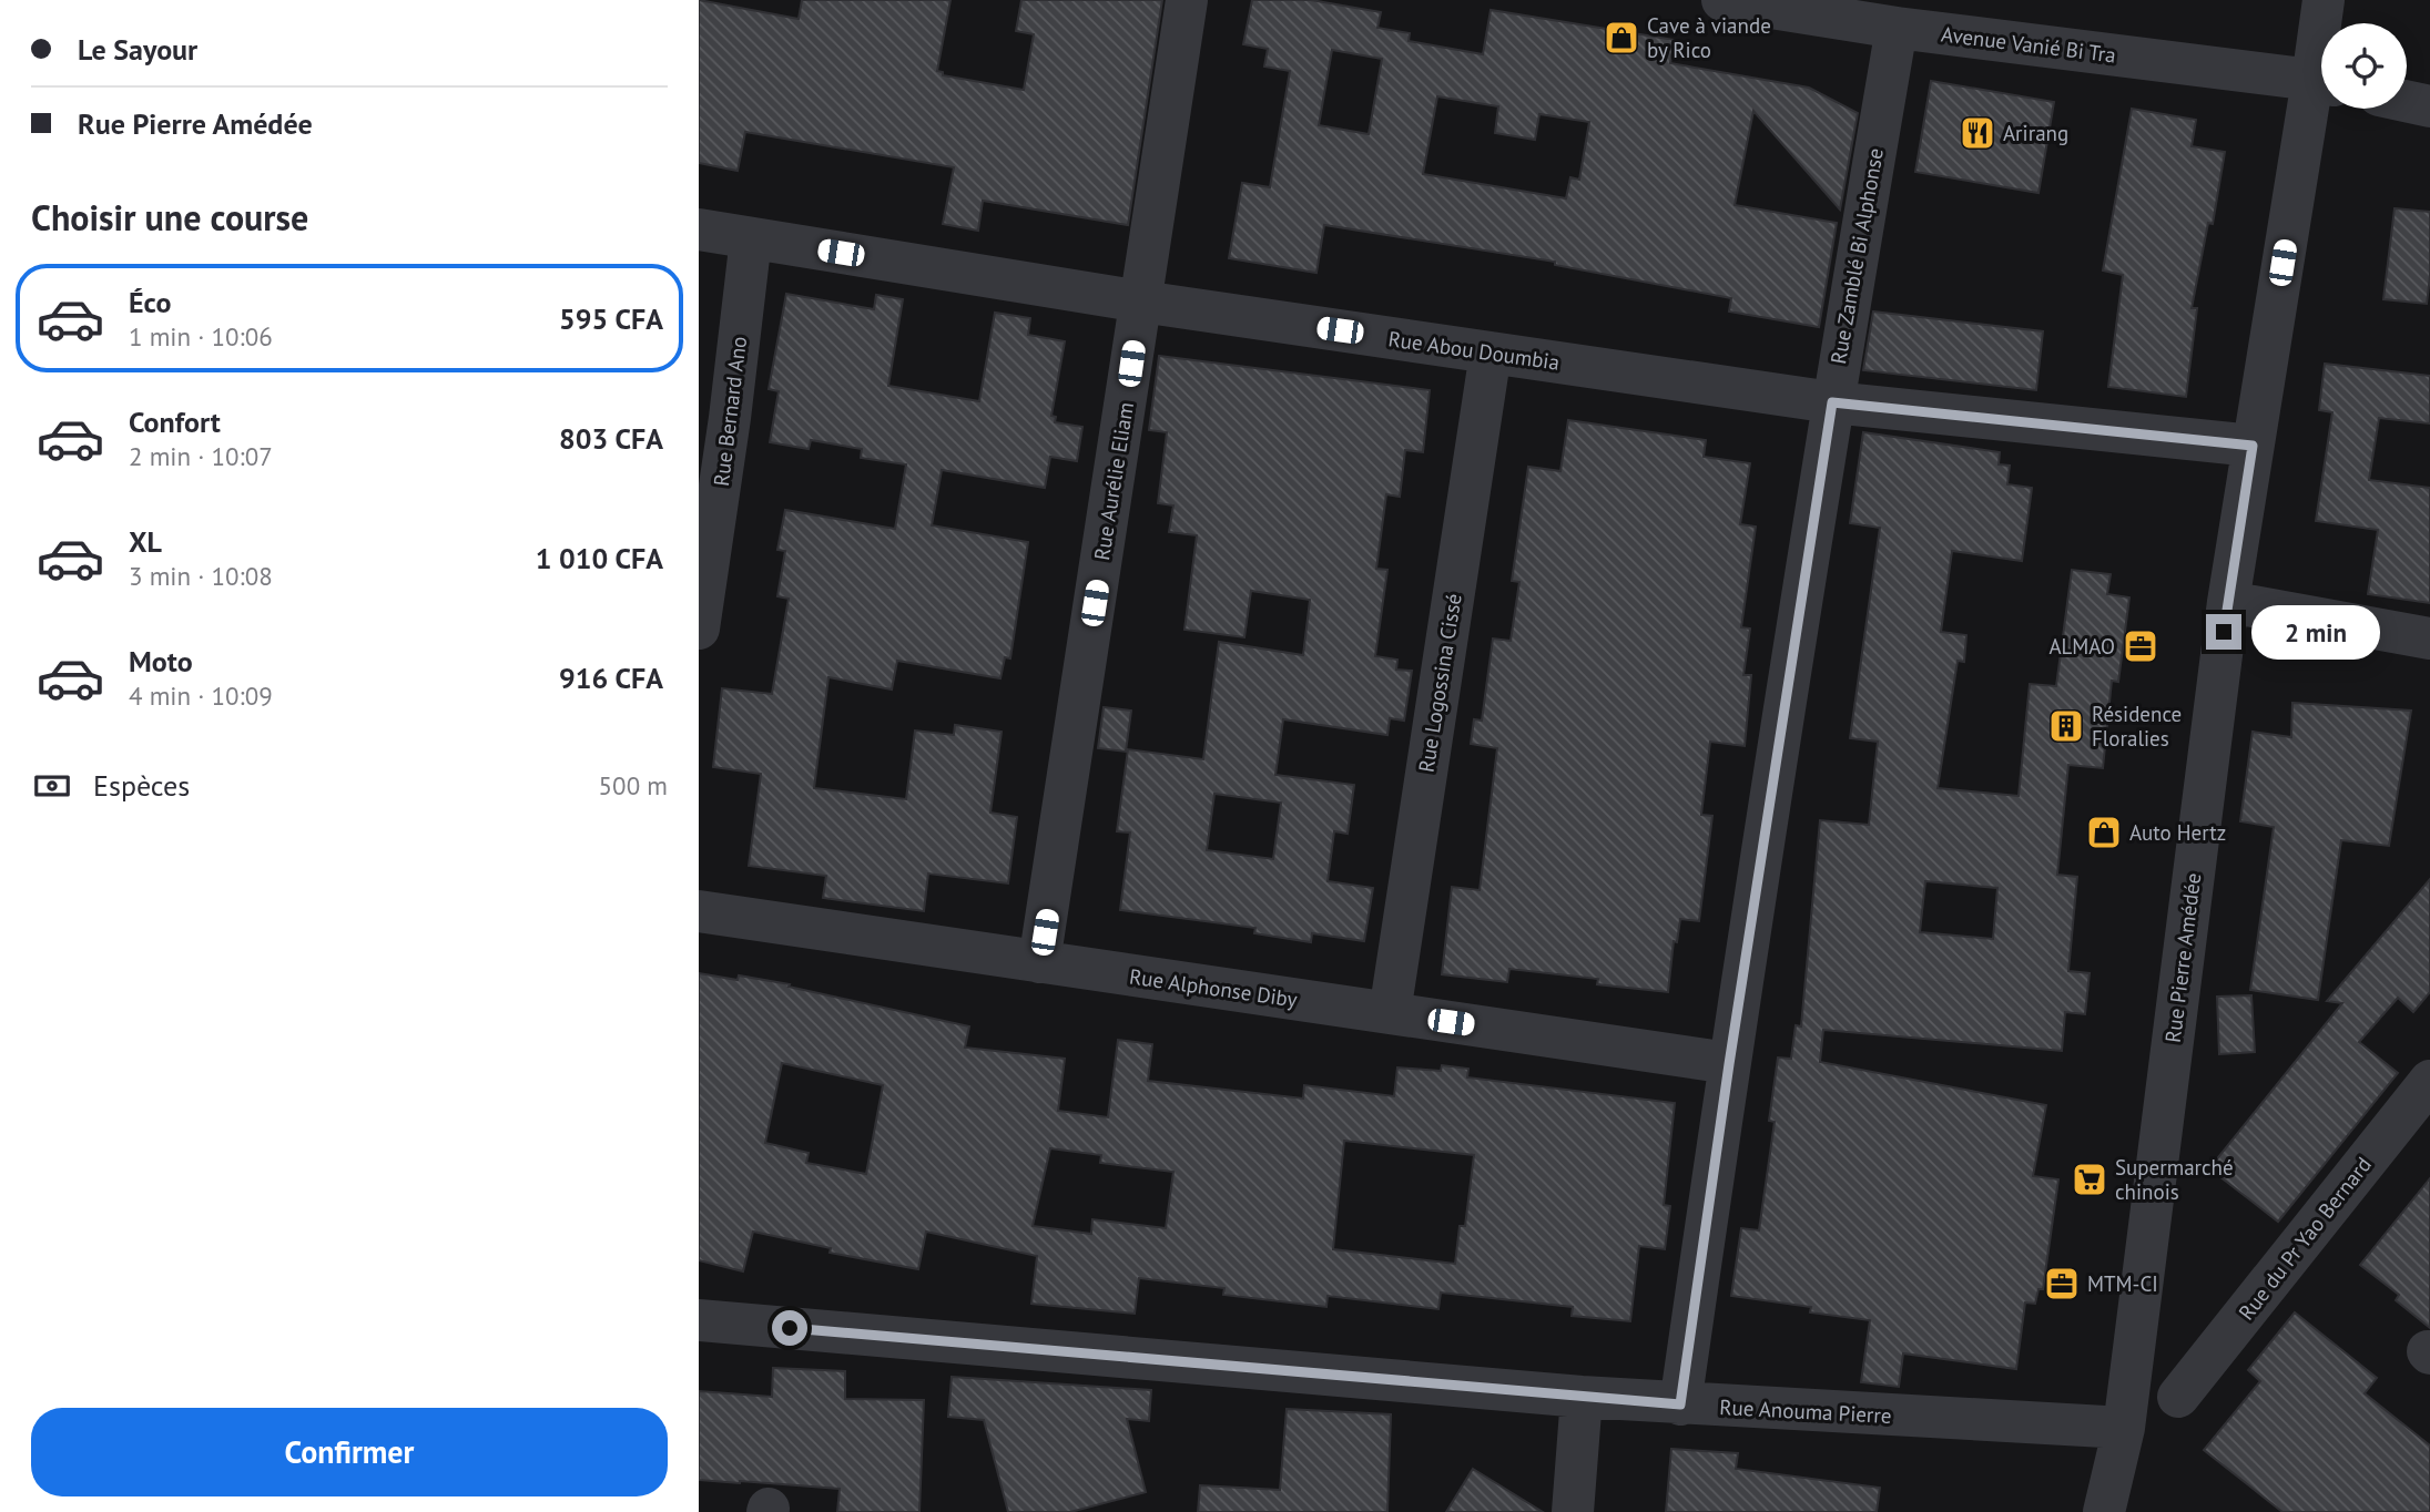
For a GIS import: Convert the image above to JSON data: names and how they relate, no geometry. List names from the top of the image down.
{
  "streets": {
    "street": [
      "Avenue Vanié Bi Tra",
      "Rue Zamblé Bi Alphonse",
      "Rue Abou Doumbia",
      "Rue Bernard Ano",
      "Rue Aurélie Eliam",
      "Rue Logossina Cissé",
      "Rue Pierre Amédée",
      "Rue Alphonse Diby",
      "Rue du Pr Yao Bernard",
      "Rue Anouma Pierre"
    ]
  },
  "crossings": [
    ["Avenue Vanié Bi Tra", "Rue Zamblé Bi Alphonse"],
    ["Rue Zamblé Bi Alphonse", "Rue Abou Doumbia"],
    ["Rue Zamblé Bi Alphonse", "Rue Alphonse Diby"],
    ["Rue Zamblé Bi Alphonse", "Rue Anouma Pierre"],
    ["Rue Abou Doumbia", "Rue Bernard Ano"],
    ["Rue Abou Doumbia", "Rue Aurélie Eliam"],
    ["Rue Abou Doumbia", "Rue Logossina Cissé"],
    ["Rue Abou Doumbia", "Rue Pierre Amédée"],
    ["Rue Aurélie Eliam", "Rue Alphonse Diby"],
    ["Rue Logossina Cissé", "Rue Alphonse Diby"],
    ["Rue Pierre Amédée", "Rue Anouma Pierre"]
  ],
  "places": {
    "shop": ["Cave à viande by Rico", "Auto Hertz"],
    "restaurant": ["Arirang"],
    "office": ["ALMAO", "MTM-CI"],
    "building": ["Résidence Floralies"],
    "supermarket": ["Supermarché chinois"]
  },
  "page": {
    "banner": ["Le Sayour", "Rue Pierre Amédée"],
    "heading": "Choisir une course",
    "list": [
      {
        "name": "Éco",
        "note": "1 min · 10:06",
        "value": "595 CFA"
      },
      {
        "name": "Confort",
        "note": "2 min · 10:07",
        "value": "803 CFA"
      },
      {
        "name": "XL",
        "note": "3 min · 10:08",
        "value": "1 010 CFA"
      },
      {
        "name": "Moto",
        "note": "4 min · 10:09",
        "value": "916 CFA"
      }
    ],
    "bubble": "2 min",
    "pay": ["Espèces", "500 m"],
    "buttons": "Confirmer"
  }
}
